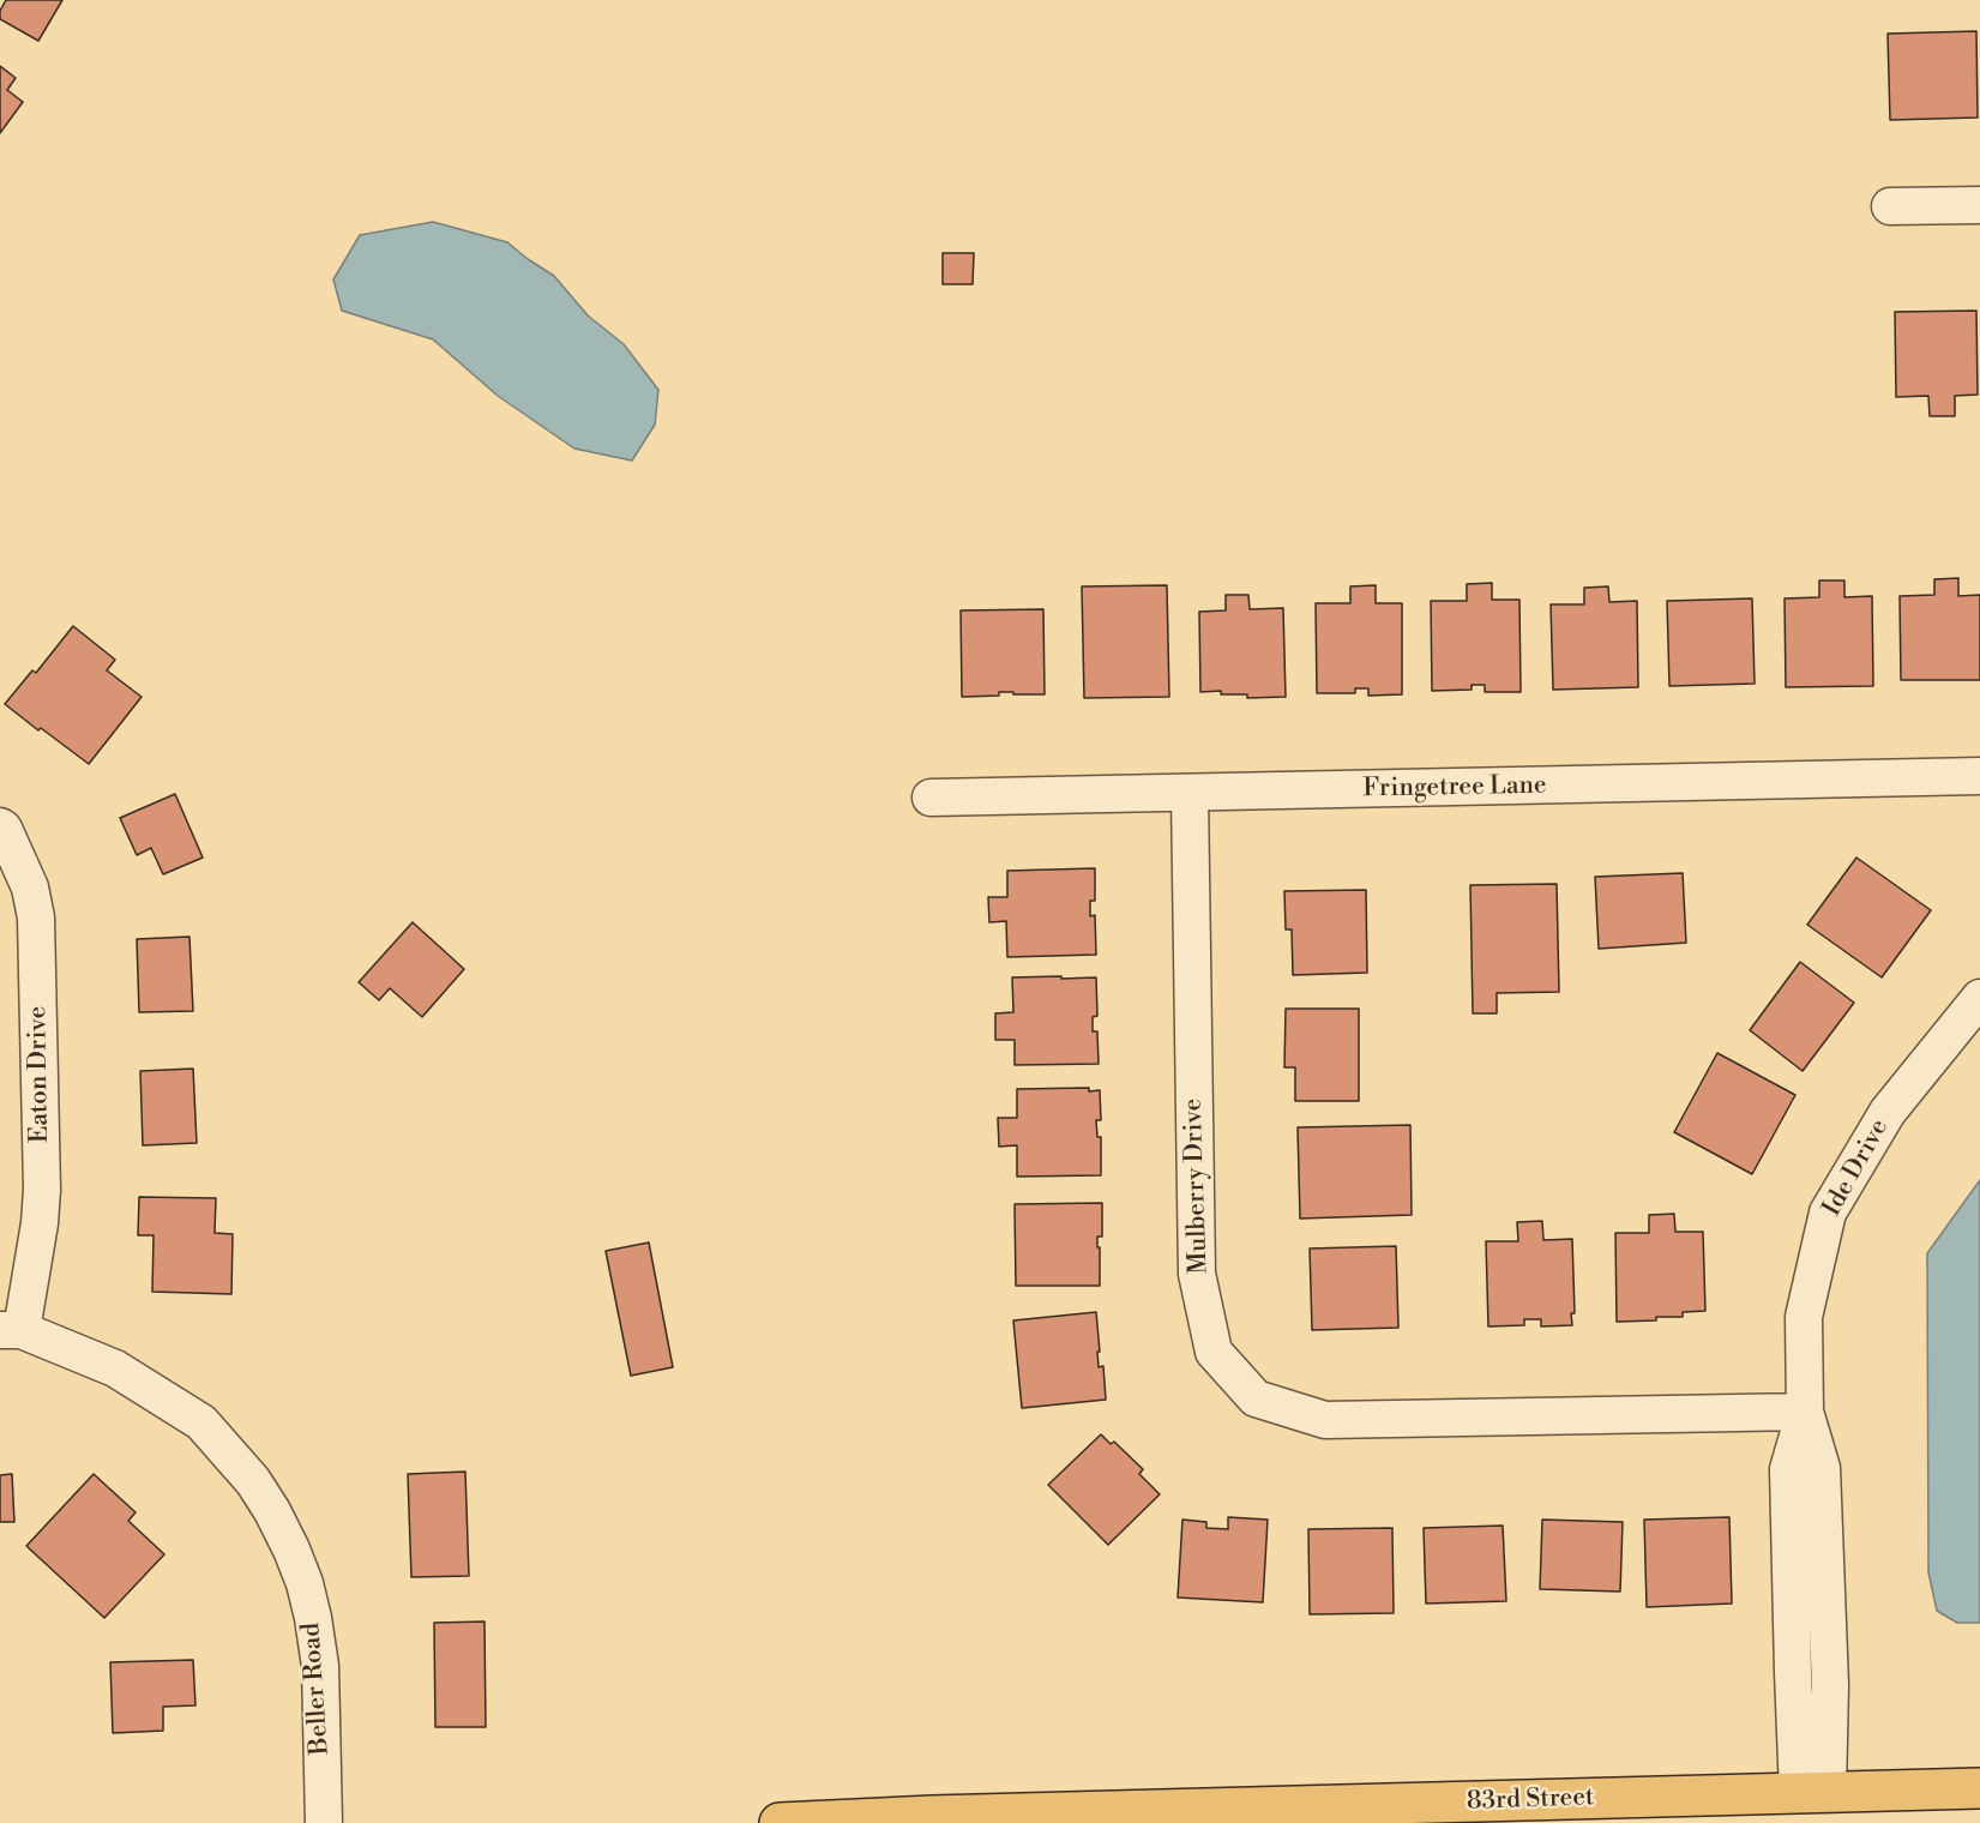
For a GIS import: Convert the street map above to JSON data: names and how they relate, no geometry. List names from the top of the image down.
{
  "streets": {
    "main road": ["83rd Street"],
    "street": [
      "Fringetree Lane",
      "Eaton Drive",
      "Ide Drive",
      "Mulberry Drive",
      "Beller Road"
    ]
  },
  "crossings": [
    ["Fringetree Lane", "Mulberry Drive"],
    ["Eaton Drive", "Beller Road"],
    ["Ide Drive", "Mulberry Drive"],
    ["Ide Drive", "83rd Street"]
  ]
}
